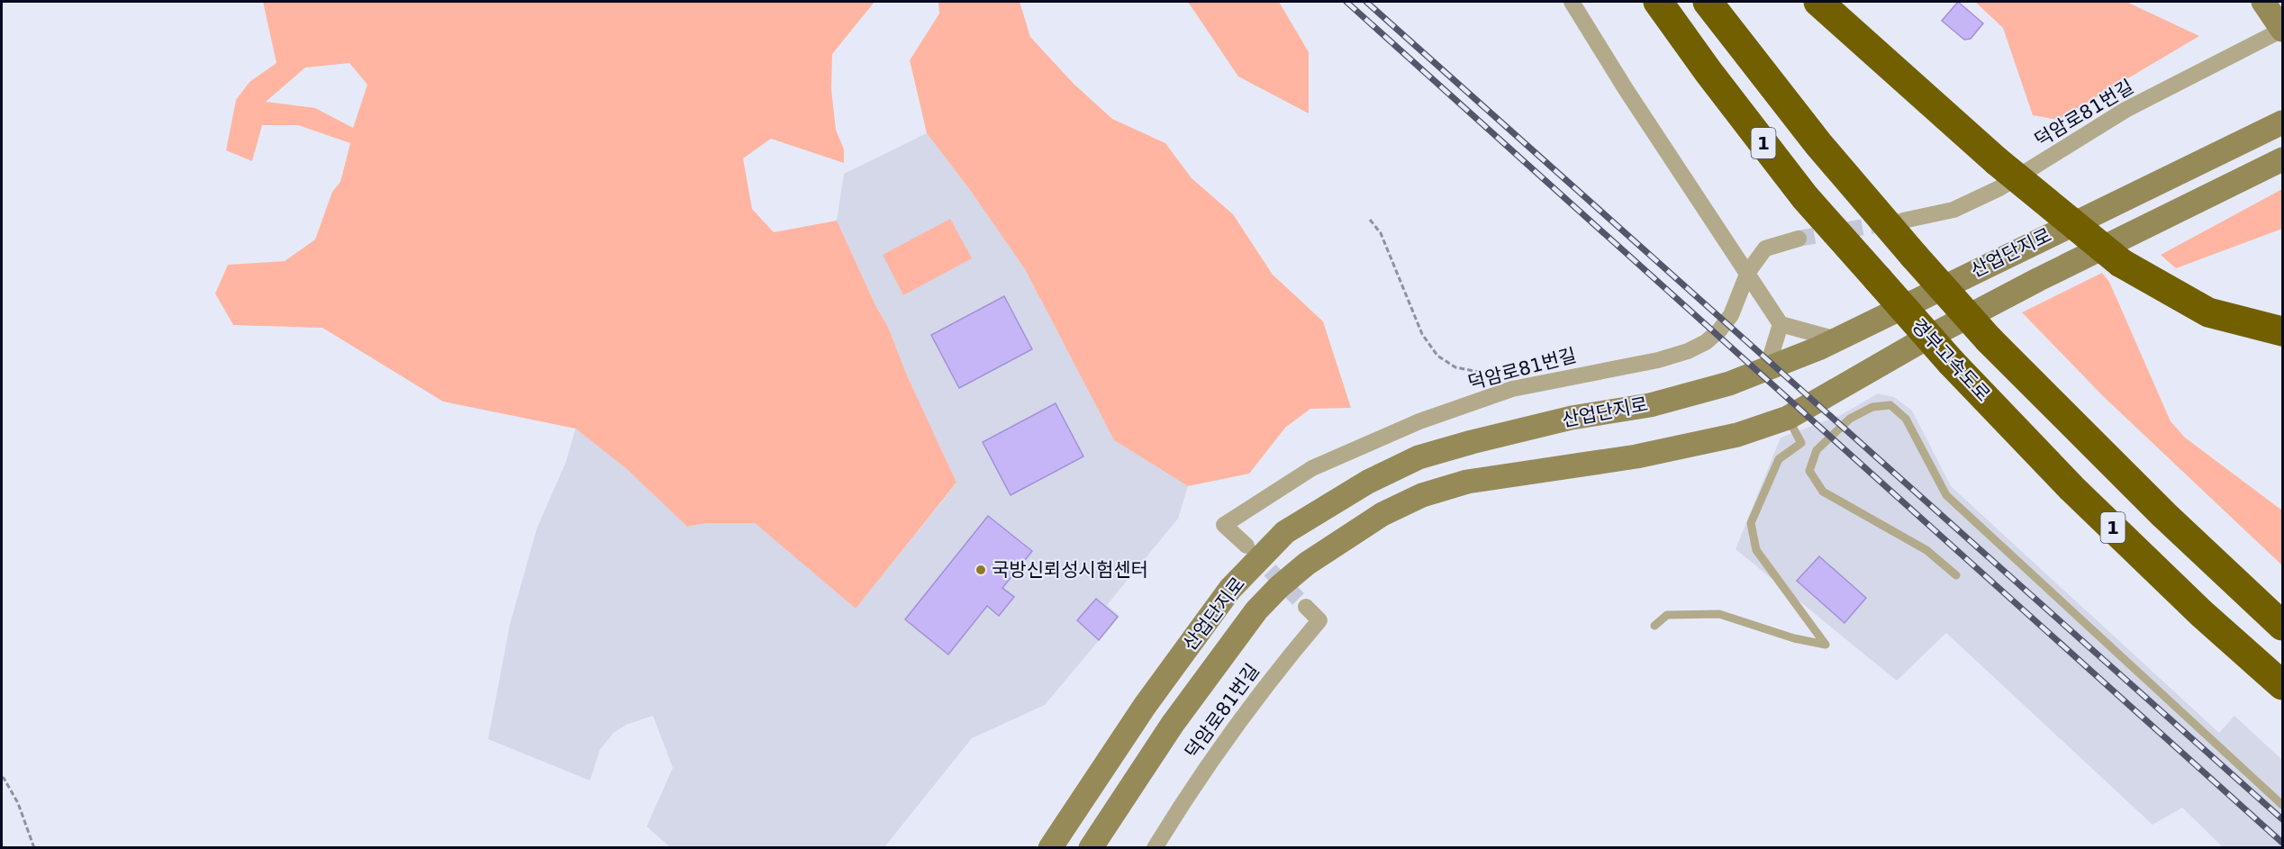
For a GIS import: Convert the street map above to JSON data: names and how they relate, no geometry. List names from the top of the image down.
{
  "streets": {
    "highway": ["1", "경부고속도로"],
    "main road": ["산업단지로"],
    "street": ["덕암로81번길"]
  },
  "places": ["국방신뢰성시험센터"]
}
